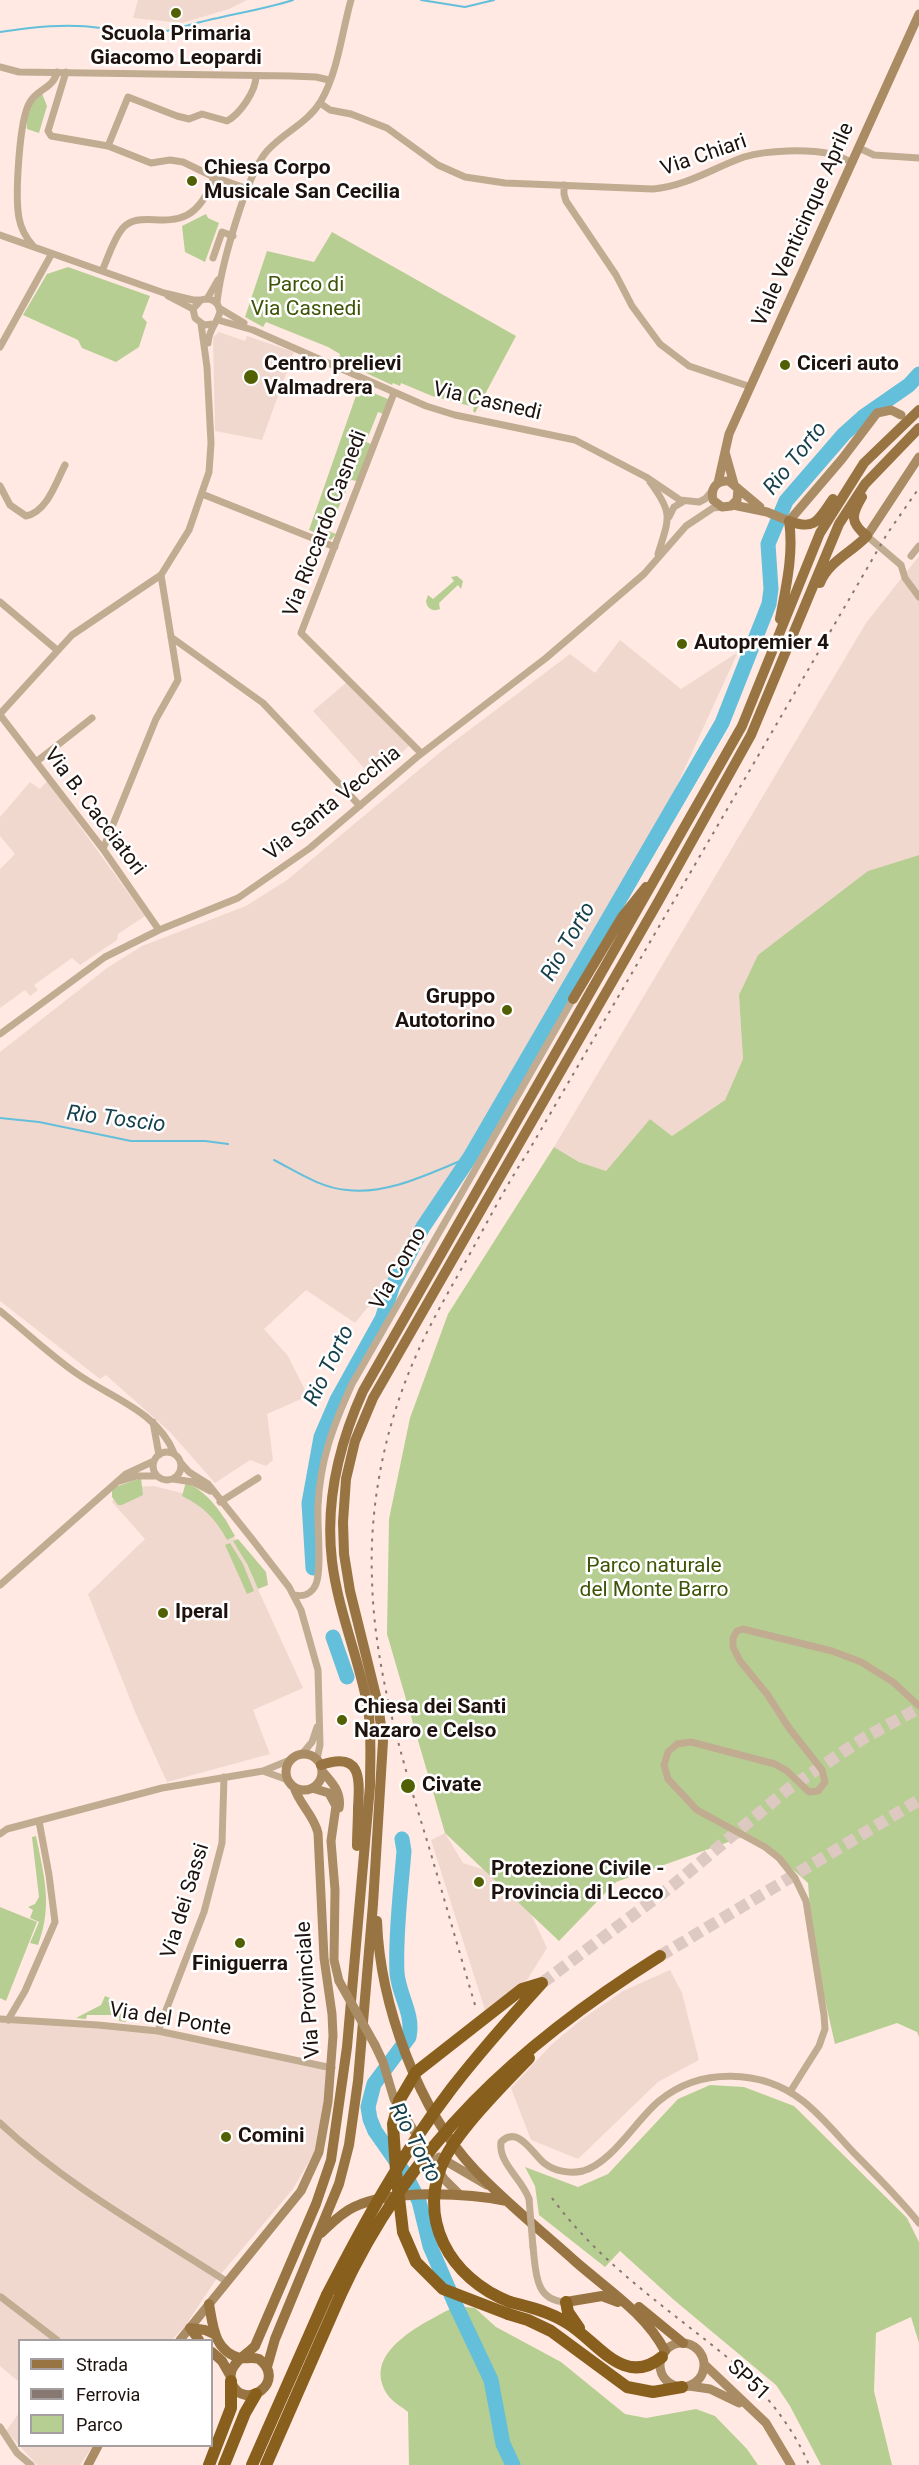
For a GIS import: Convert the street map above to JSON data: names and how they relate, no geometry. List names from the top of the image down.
{
  "streets": {
    "street": [
      "Via Chiari",
      "Viale Venticinque Aprile",
      "Via Casnedi",
      "Via Riccardo Casnedi",
      "Via Santa Vecchia",
      "Via B. Cacciatori",
      "Via Como",
      "Via dei Sassi",
      "Via Provinciale",
      "Via del Ponte",
      "SP51"
    ]
  },
  "crossings": [
    ["Via Chiari", "Viale Venticinque Aprile"],
    ["Viale Venticinque Aprile", "Via Santa Vecchia"],
    ["Via Casnedi", "Via Riccardo Casnedi"],
    ["Via Riccardo Casnedi", "Via Santa Vecchia"],
    ["Via Santa Vecchia", "Via B. Cacciatori"],
    ["Via dei Sassi", "Via del Ponte"],
    ["Via Provinciale", "Via del Ponte"]
  ],
  "water": ["Rio Torto", "Rio Toscio"],
  "parks": ["Parco di Via Casnedi", "Parco naturale del Monte Barro"],
  "places": [
    "Scuola Primaria Giacomo Leopardi",
    "Chiesa Corpo Musicale San Cecilia",
    "Ciceri auto",
    "Centro prelievi Valmadrera",
    "Autopremier 4",
    "Gruppo Autotorino",
    "Iperal",
    "Chiesa dei Santi Nazaro e Celso",
    "Civate",
    "Protezione Civile - Provincia di Lecco",
    "Finiguerra",
    "Comini"
  ],
  "legend": ["Strada", "Ferrovia", "Parco"]
}
